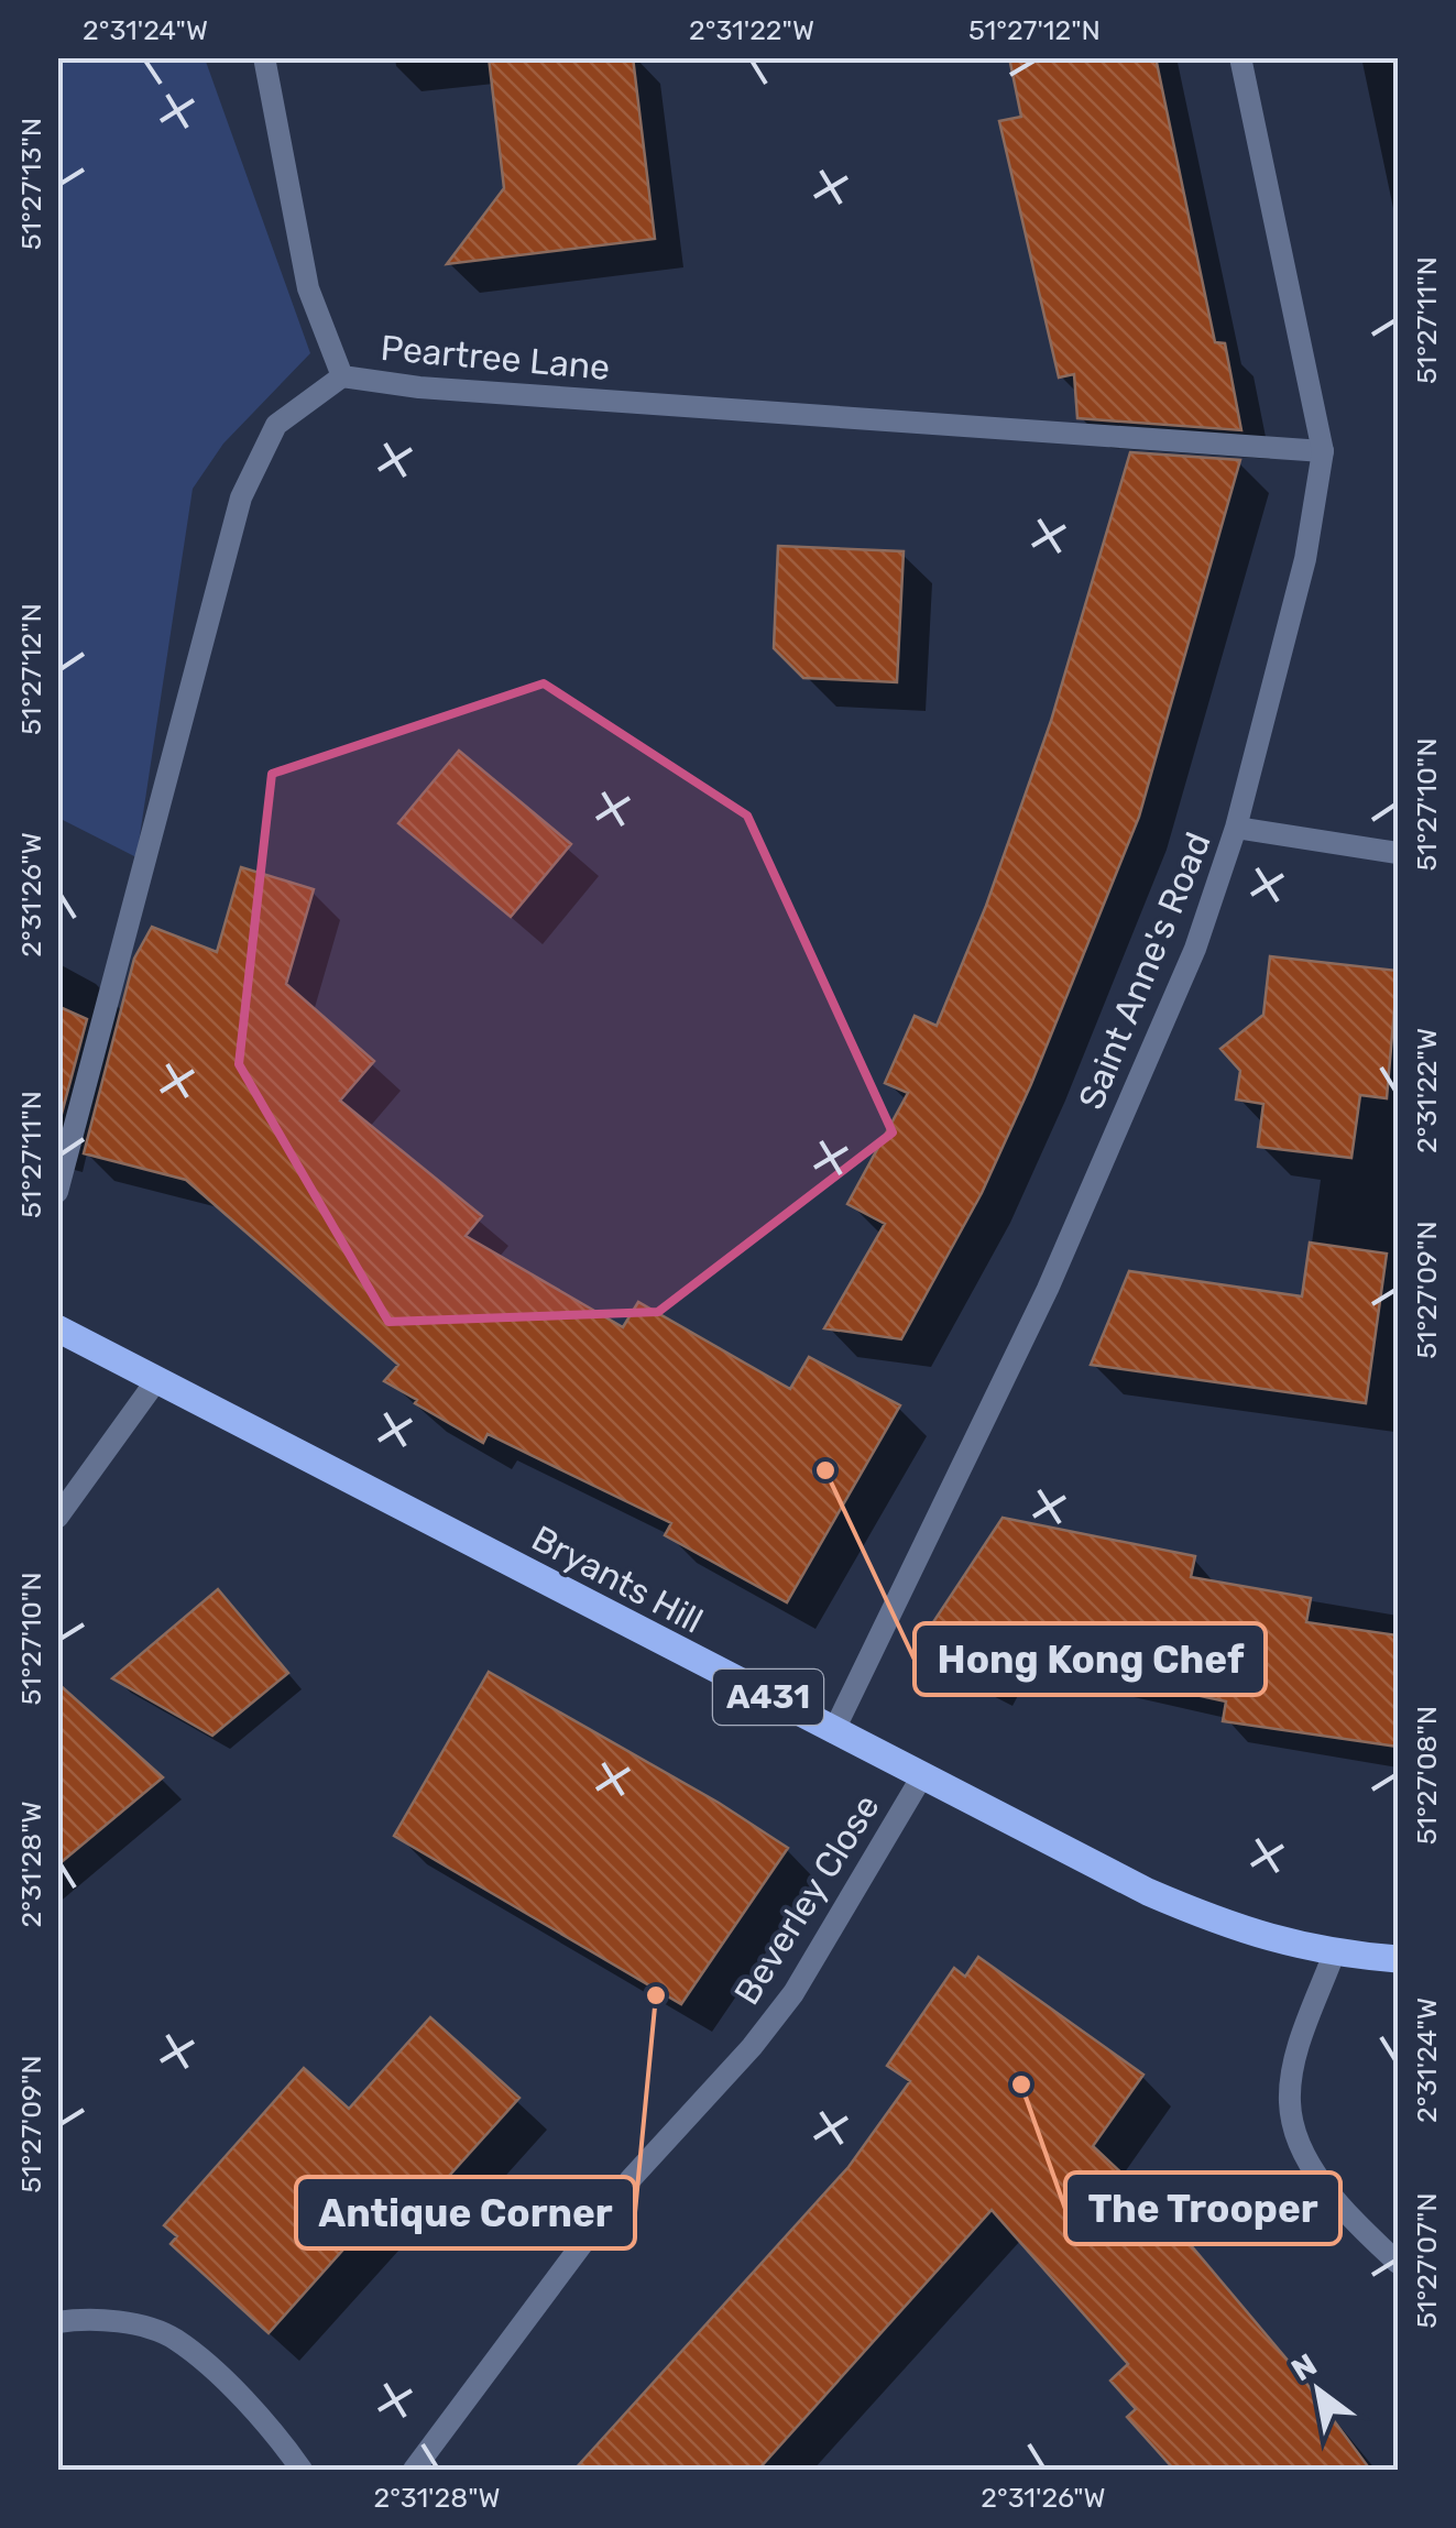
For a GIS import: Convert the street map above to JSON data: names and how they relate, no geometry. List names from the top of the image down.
{
  "streets": {
    "main road": ["Bryants Hill", "A431"],
    "street": ["Peartree Lane", "Saint Anne's Road", "Beverley Close"]
  },
  "crossings": [
    ["Peartree Lane", "Saint Anne's Road"],
    ["Saint Anne's Road", "Bryants Hill"],
    ["Bryants Hill", "Beverley Close"]
  ],
  "places": ["Hong Kong Chef", "Antique Corner", "The Trooper"],
  "north": "top left",
  "coordinates": [
    "2°31'24\"W",
    "2°31'22\"W",
    "51°27'12\"N",
    "51°27'13\"N",
    "51°27'11\"N",
    "51°27'10\"N",
    "2°31'26\"W",
    "51°27'09\"N",
    "51°27'08\"N",
    "2°31'28\"W",
    "51°27'07\"N"
  ]
}
